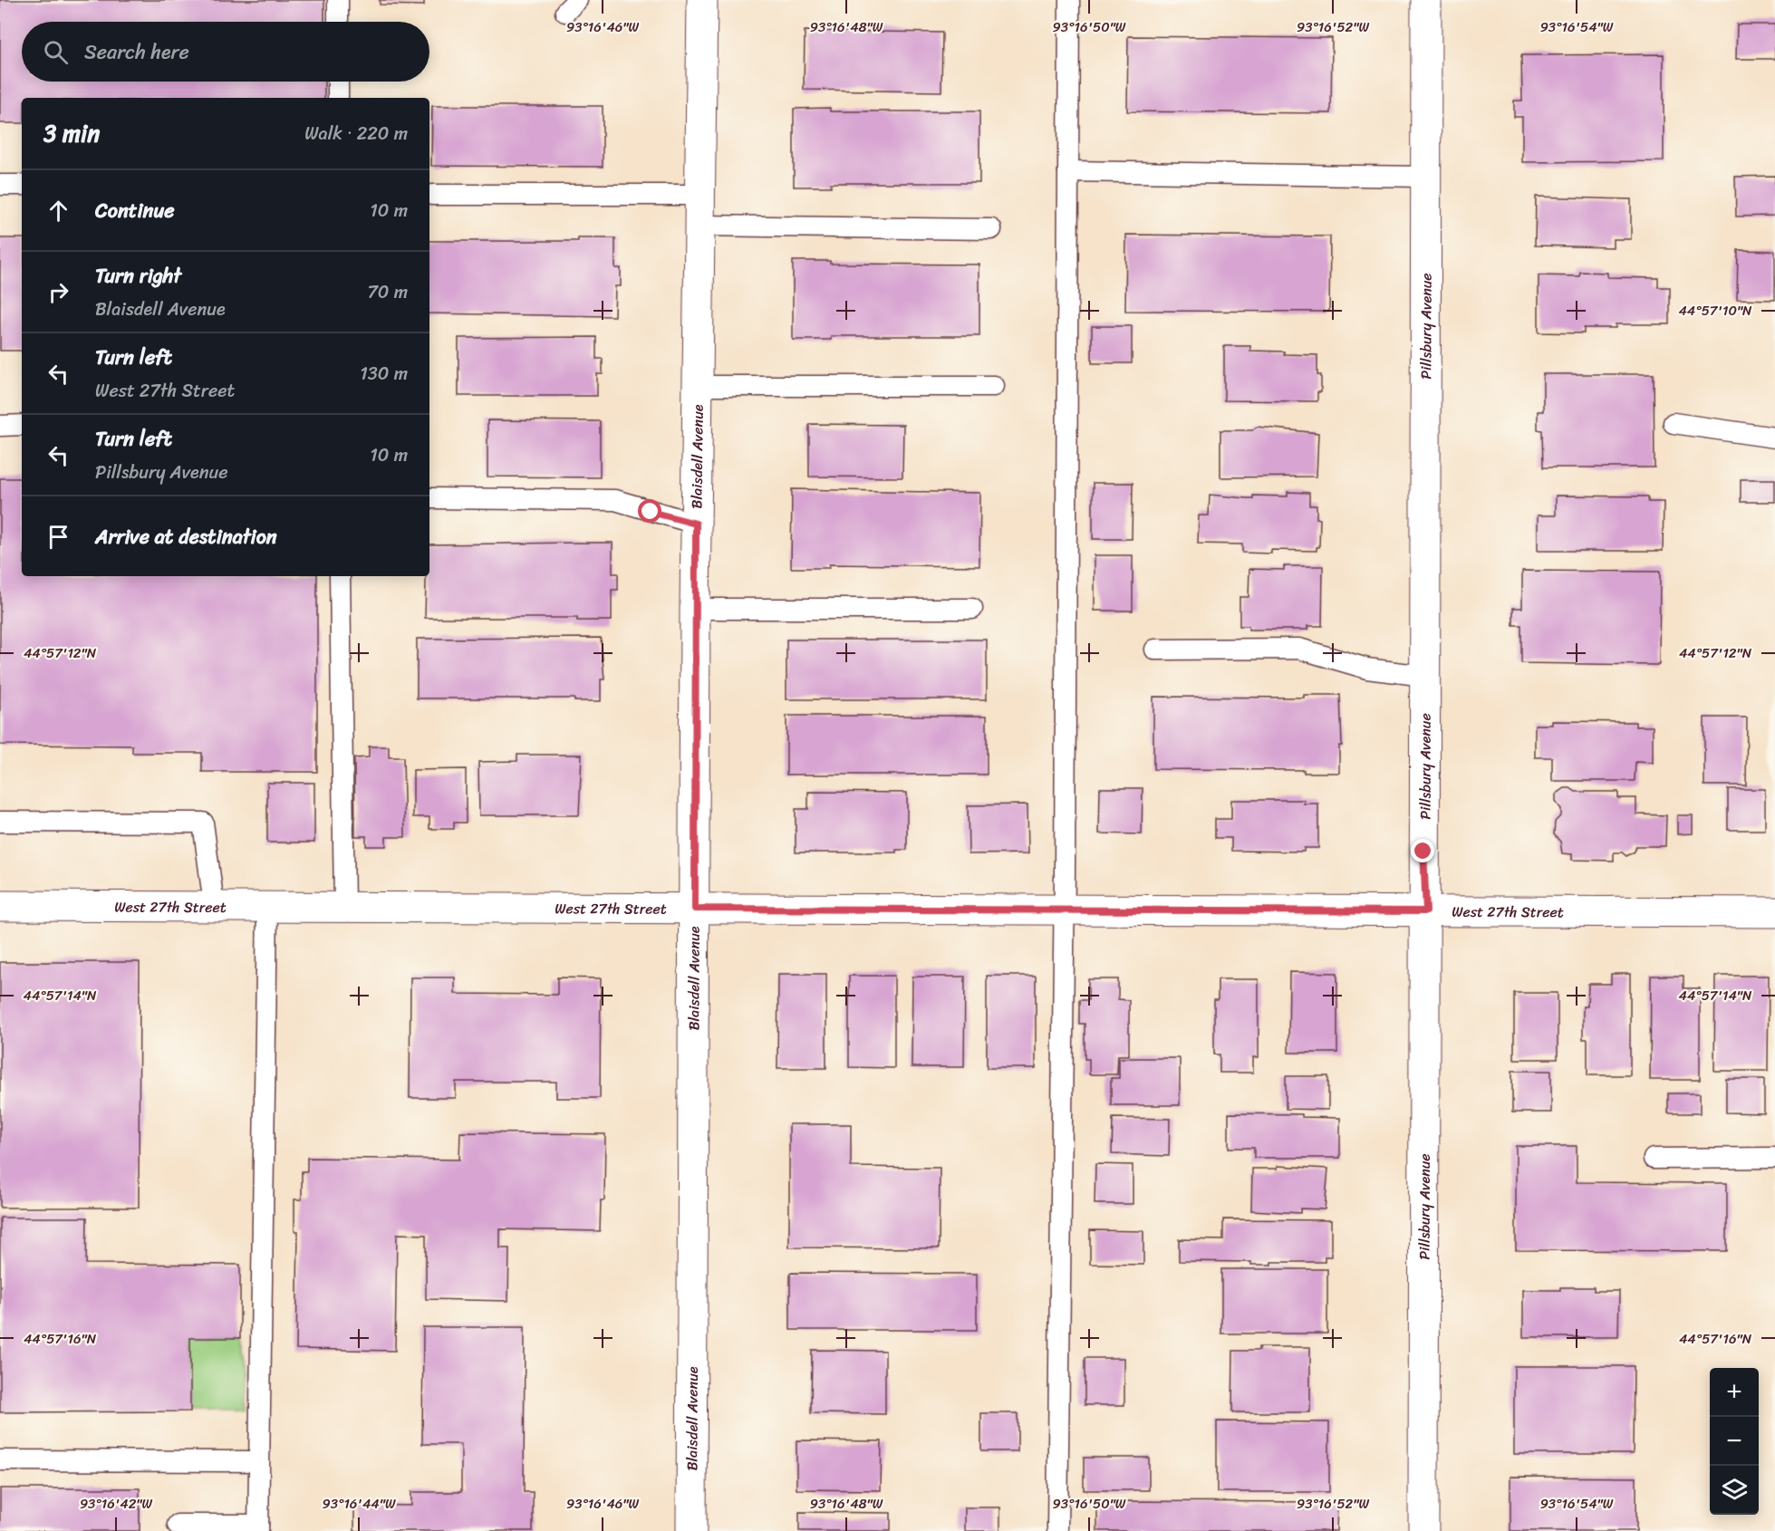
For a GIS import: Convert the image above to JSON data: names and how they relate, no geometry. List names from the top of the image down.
{
  "streets": {
    "street": ["Pillsbury Avenue", "Blaisdell Avenue", "West 27th Street"]
  },
  "crossings": [
    ["Pillsbury Avenue", "West 27th Street"],
    ["Blaisdell Avenue", "West 27th Street"]
  ],
  "page": {
    "search": "Search here",
    "heading": ["3 min", "Walk · 220 m"],
    "list": [
      ["Continue", "10 m"],
      ["Turn right", "Blaisdell Avenue", "70 m"],
      ["Turn left", "West 27th Street", "130 m"],
      ["Turn left", "Pillsbury Avenue", "10 m"],
      "Arrive at destination"
    ],
    "map_buttons": ["+", "−"]
  },
  "coordinates": [
    "93°16'46\"W",
    "93°16'48\"W",
    "93°16'50\"W",
    "93°16'52\"W",
    "93°16'54\"W",
    "44°57'10\"N",
    "44°57'12\"N",
    "44°57'14\"N",
    "44°57'16\"N",
    "93°16'42\"W",
    "93°16'44\"W"
  ]
}
